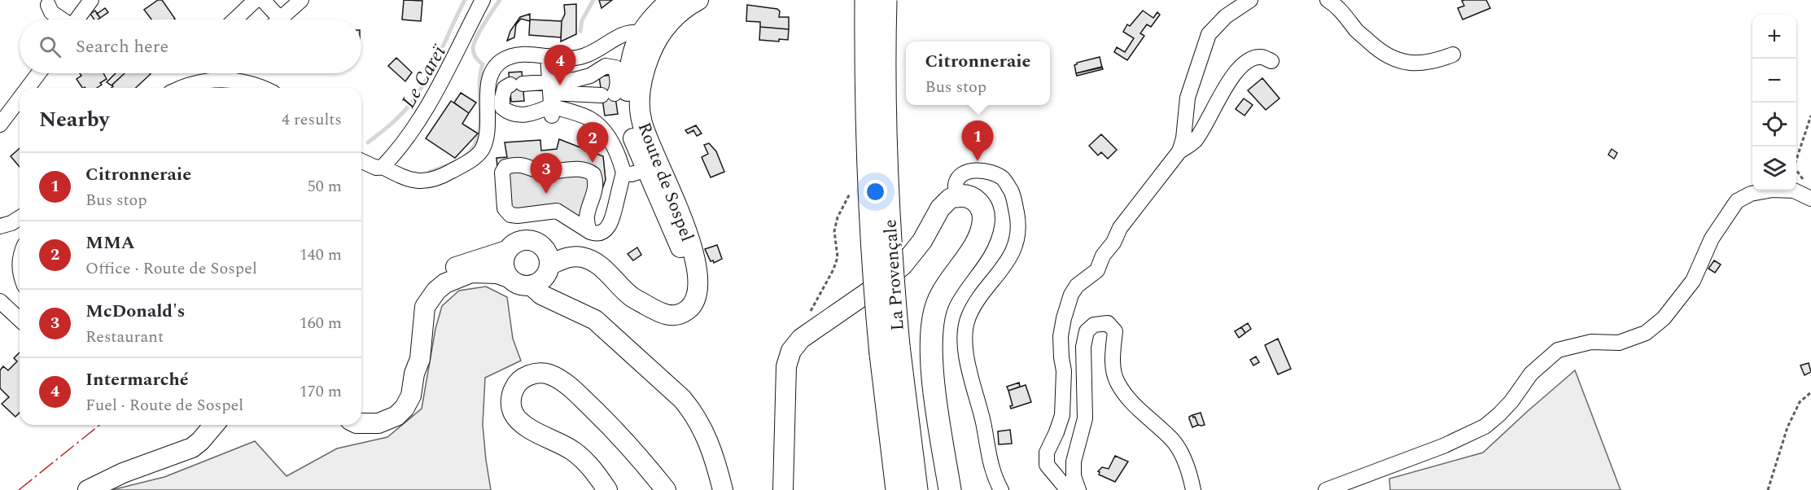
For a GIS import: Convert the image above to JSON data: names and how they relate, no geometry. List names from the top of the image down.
{
  "streets": {
    "highway": ["La Provençale"],
    "main road": ["Route de Sospel"]
  },
  "water": ["Le Careï"],
  "page": {
    "map_buttons": ["+", "−"],
    "search": "Search here",
    "popup": ["Citronneraie", "Bus stop"],
    "pins": [
      "4",
      "1",
      "2",
      "3"
    ],
    "heading": ["Nearby", "4 results"],
    "list": [
      {
        "mark": "1",
        "name": "Citronneraie",
        "note": "Bus stop",
        "value": "50 m"
      },
      {
        "mark": "2",
        "name": "MMA",
        "note": "Office · Route de Sospel",
        "value": "140 m"
      },
      {
        "mark": "3",
        "name": "McDonald's",
        "note": "Restaurant",
        "value": "160 m"
      },
      {
        "mark": "4",
        "name": "Intermarché",
        "note": "Fuel · Route de Sospel",
        "value": "170 m"
      }
    ]
  }
}
